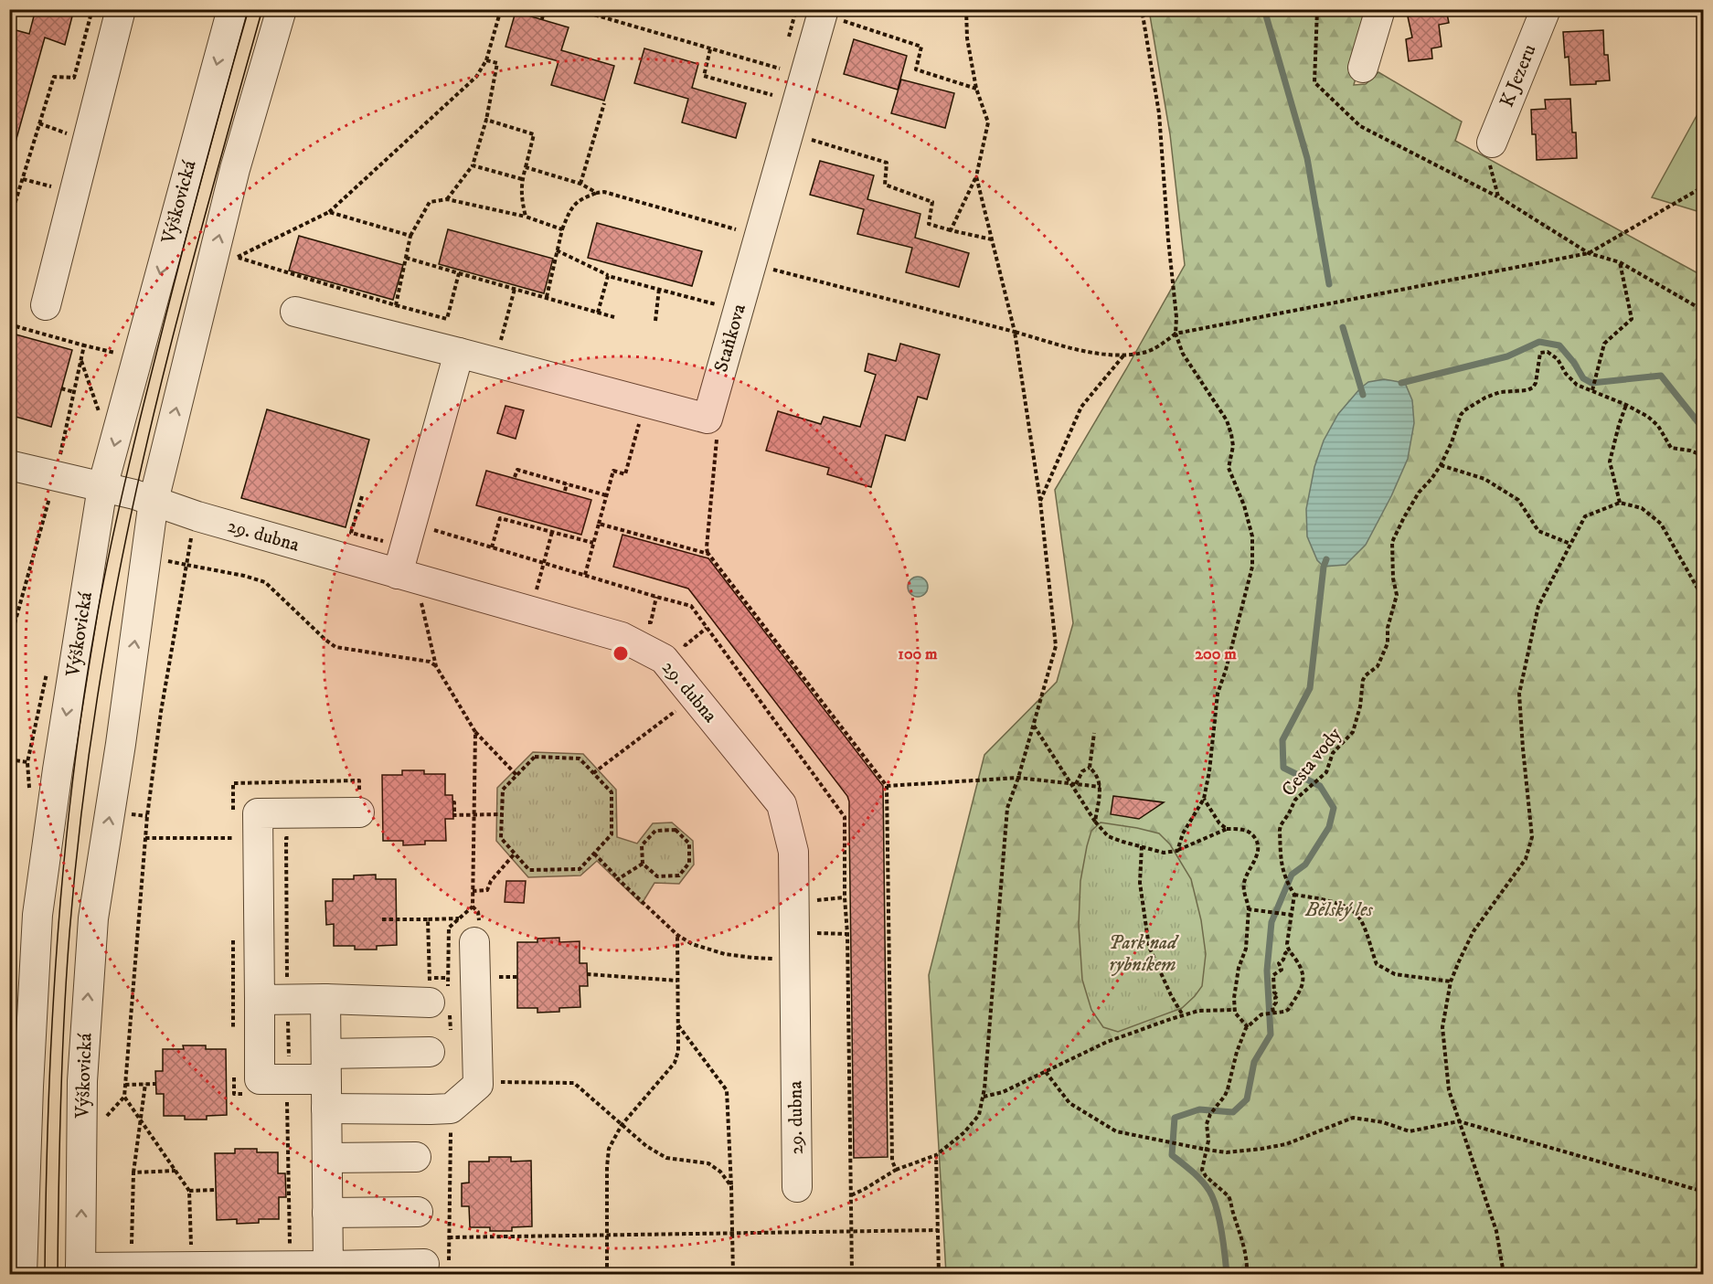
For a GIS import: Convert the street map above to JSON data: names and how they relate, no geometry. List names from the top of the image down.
{
  "streets": {
    "street": [
      "K Jezeru",
      "Výškovická",
      "Staňkova",
      "29. dubna"
    ],
    "path": ["Cesta vody"]
  },
  "crossings": [
    ["Výškovická", "29. dubna"]
  ],
  "parks": ["Bělský les", "Park nad rybníkem"],
  "rings": ["100 m", "200 m"]
}
